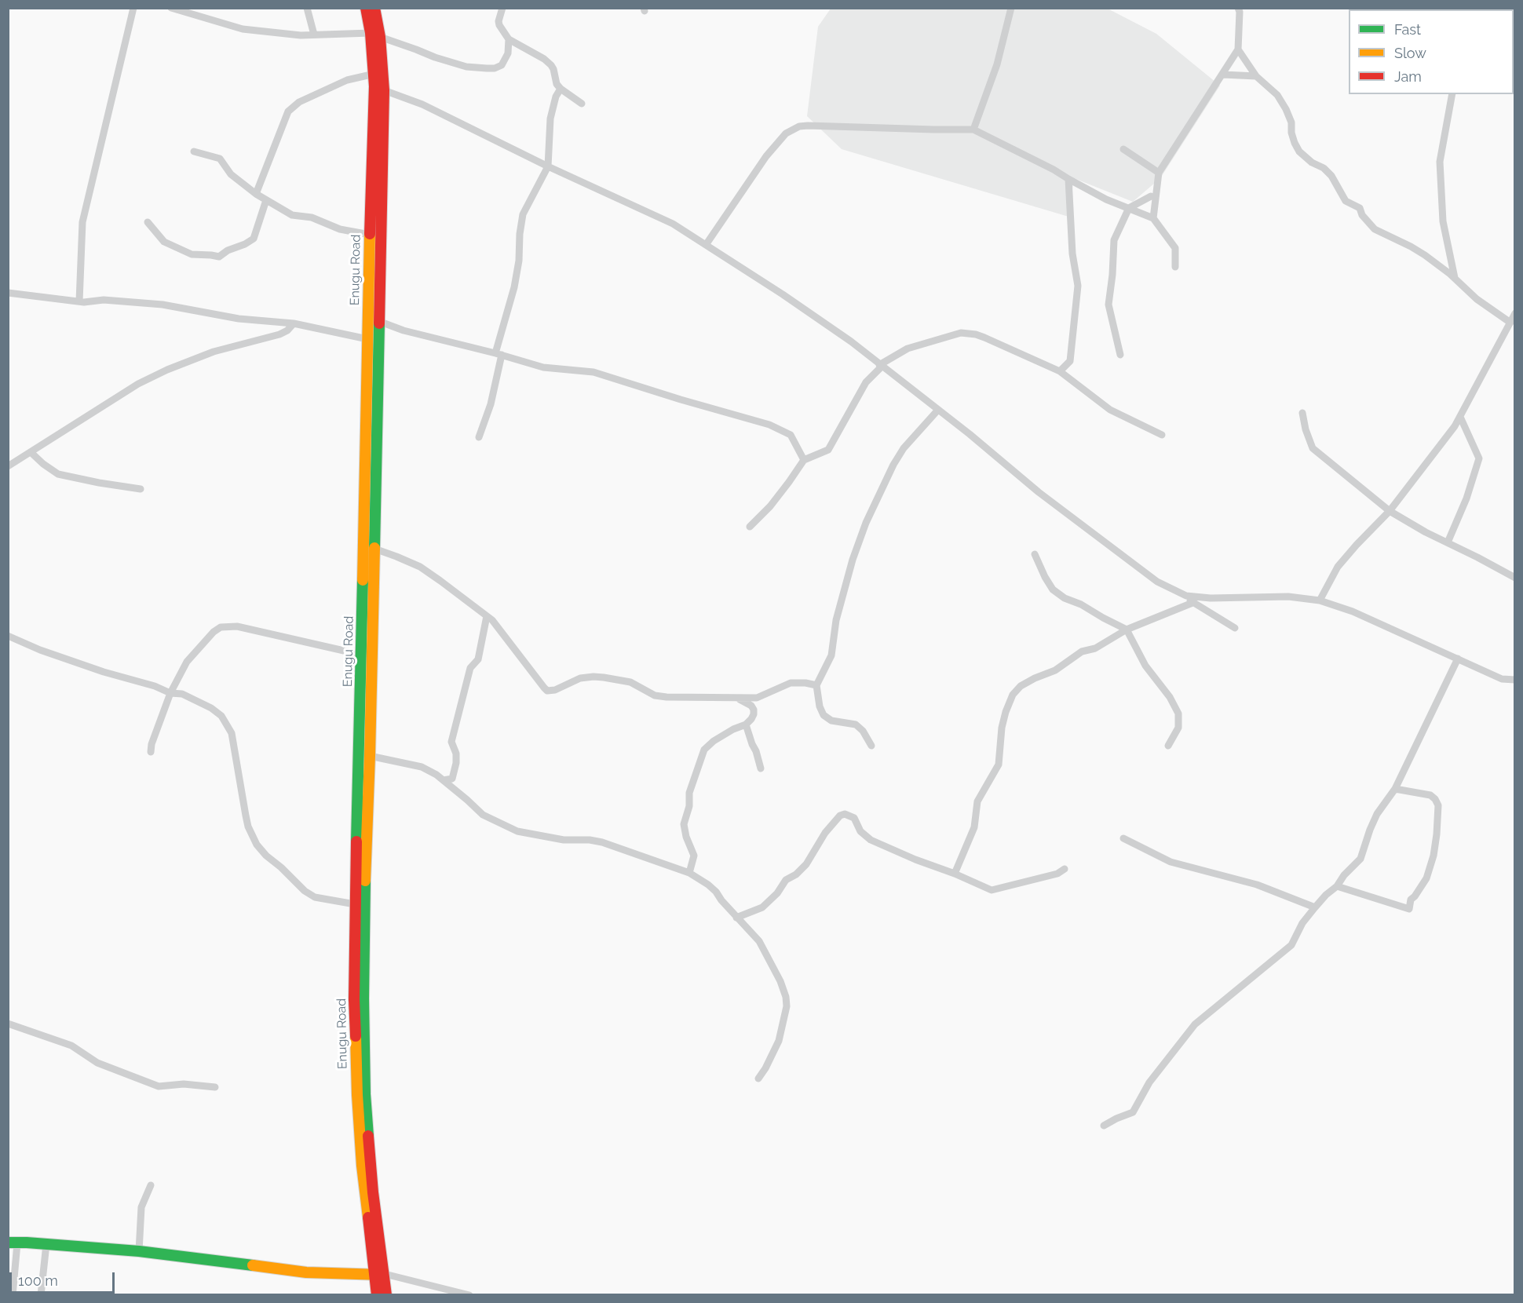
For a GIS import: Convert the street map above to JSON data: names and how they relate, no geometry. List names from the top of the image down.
{
  "streets": {
    "main road": ["Enugu Road"]
  },
  "legend": ["Fast", "Slow", "Jam"],
  "scale_bar": "100 m"
}
